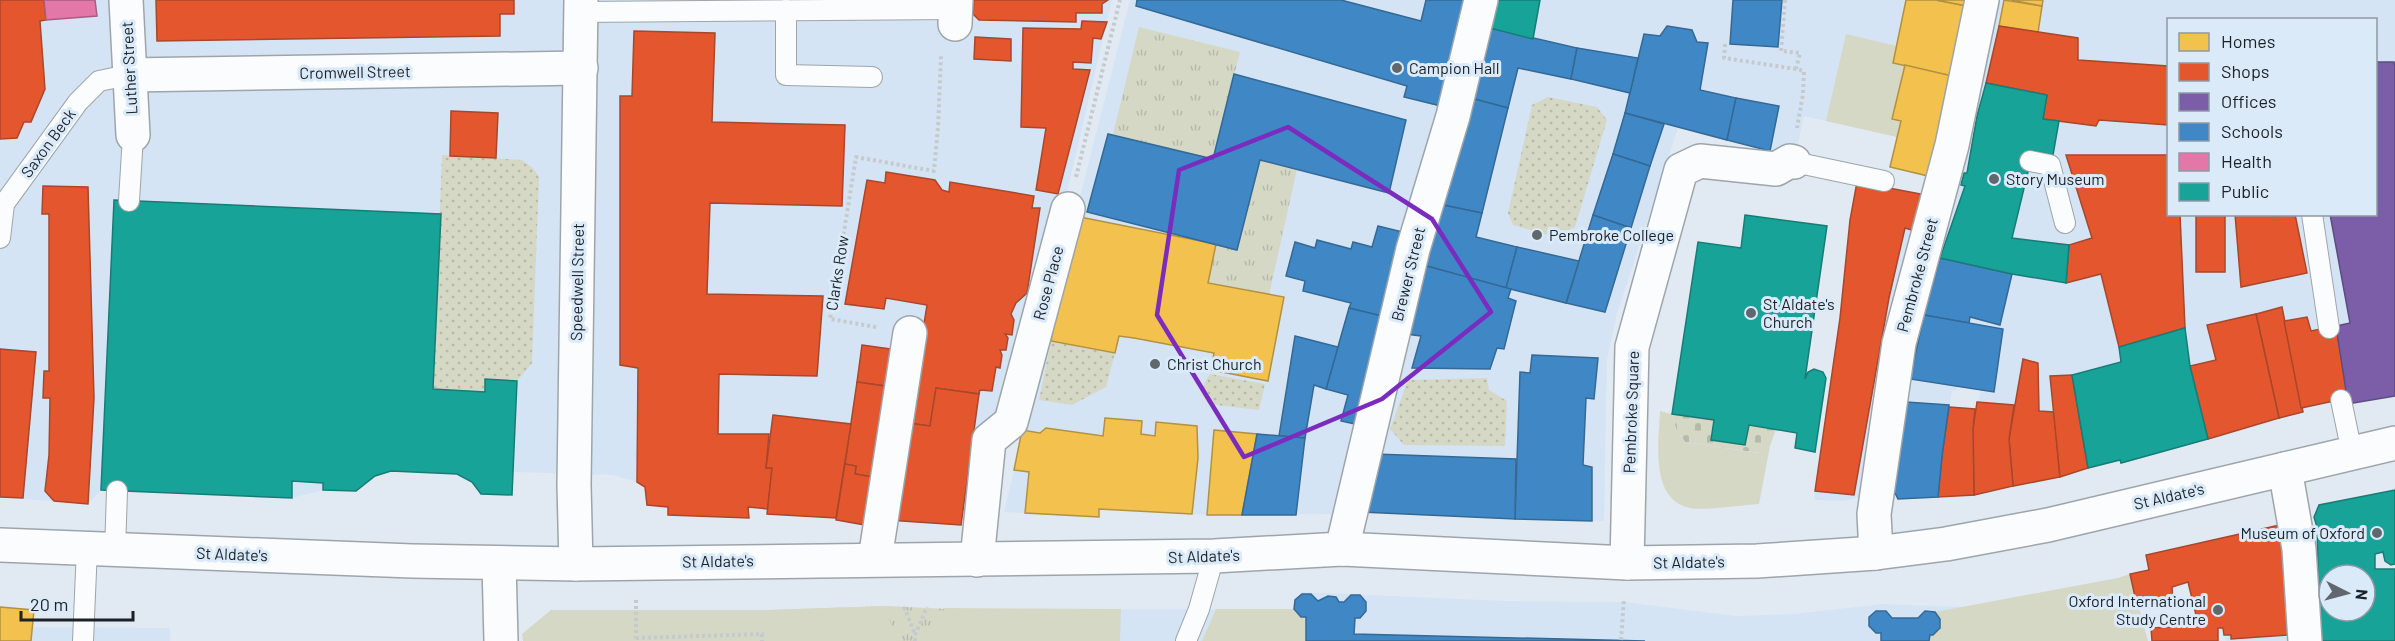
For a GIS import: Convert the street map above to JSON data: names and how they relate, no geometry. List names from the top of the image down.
{
  "streets": {
    "street": [
      "Luther Street",
      "Cromwell Street",
      "Brewer Street",
      "Pembroke Street",
      "Speedwell Street",
      "Rose Place",
      "Pembroke Square",
      "St Aldate's"
    ],
    "lane": ["Saxon Beck"],
    "path": ["Clarks Row"]
  },
  "crossings": [
    ["Luther Street", "Cromwell Street"],
    ["Luther Street", "Saxon Beck"],
    ["Cromwell Street", "Saxon Beck"],
    ["Cromwell Street", "Speedwell Street"],
    ["Brewer Street", "St Aldate's"],
    ["Pembroke Street", "St Aldate's"],
    ["Speedwell Street", "St Aldate's"],
    ["Rose Place", "St Aldate's"],
    ["Pembroke Square", "St Aldate's"]
  ],
  "places": [
    "Campion Hall",
    "Story Museum",
    "Pembroke College",
    "St Aldate's Church",
    "Christ Church",
    "Museum of Oxford",
    "Oxford International Study Centre"
  ],
  "legend": [
    "Homes",
    "Shops",
    "Offices",
    "Schools",
    "Health",
    "Public"
  ],
  "scale_bar": "20 m",
  "north": "right"
}
